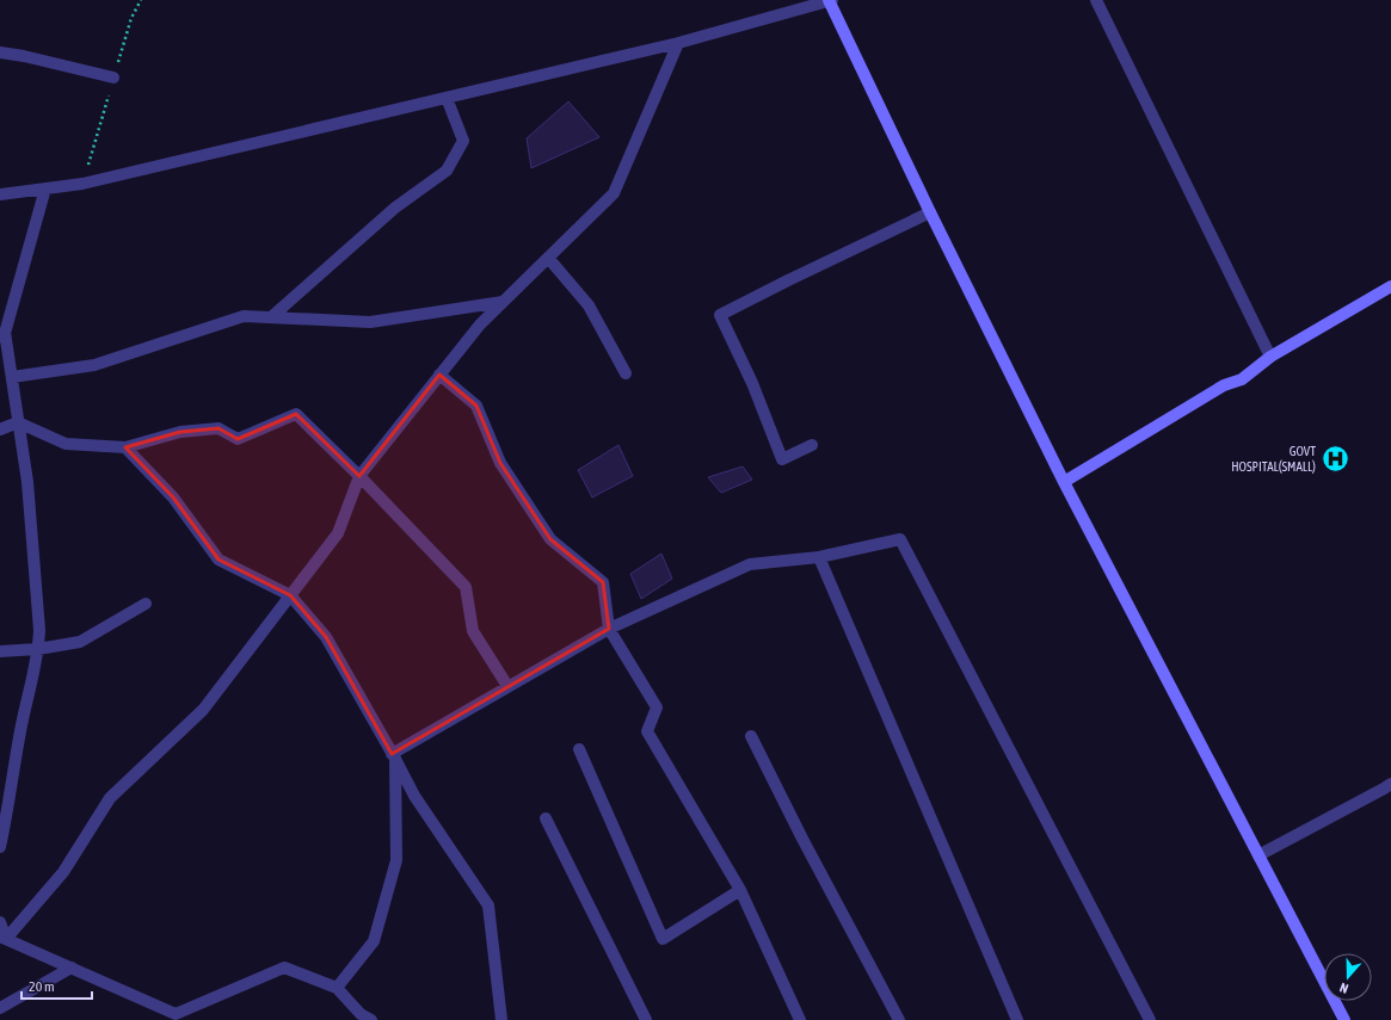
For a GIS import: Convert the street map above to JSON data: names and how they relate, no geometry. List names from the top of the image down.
{
  "places": {
    "hospital": ["GOVT HOSPITAL(SMALL)"]
  },
  "scale_bar": "20 m",
  "north": "bottom"
}
